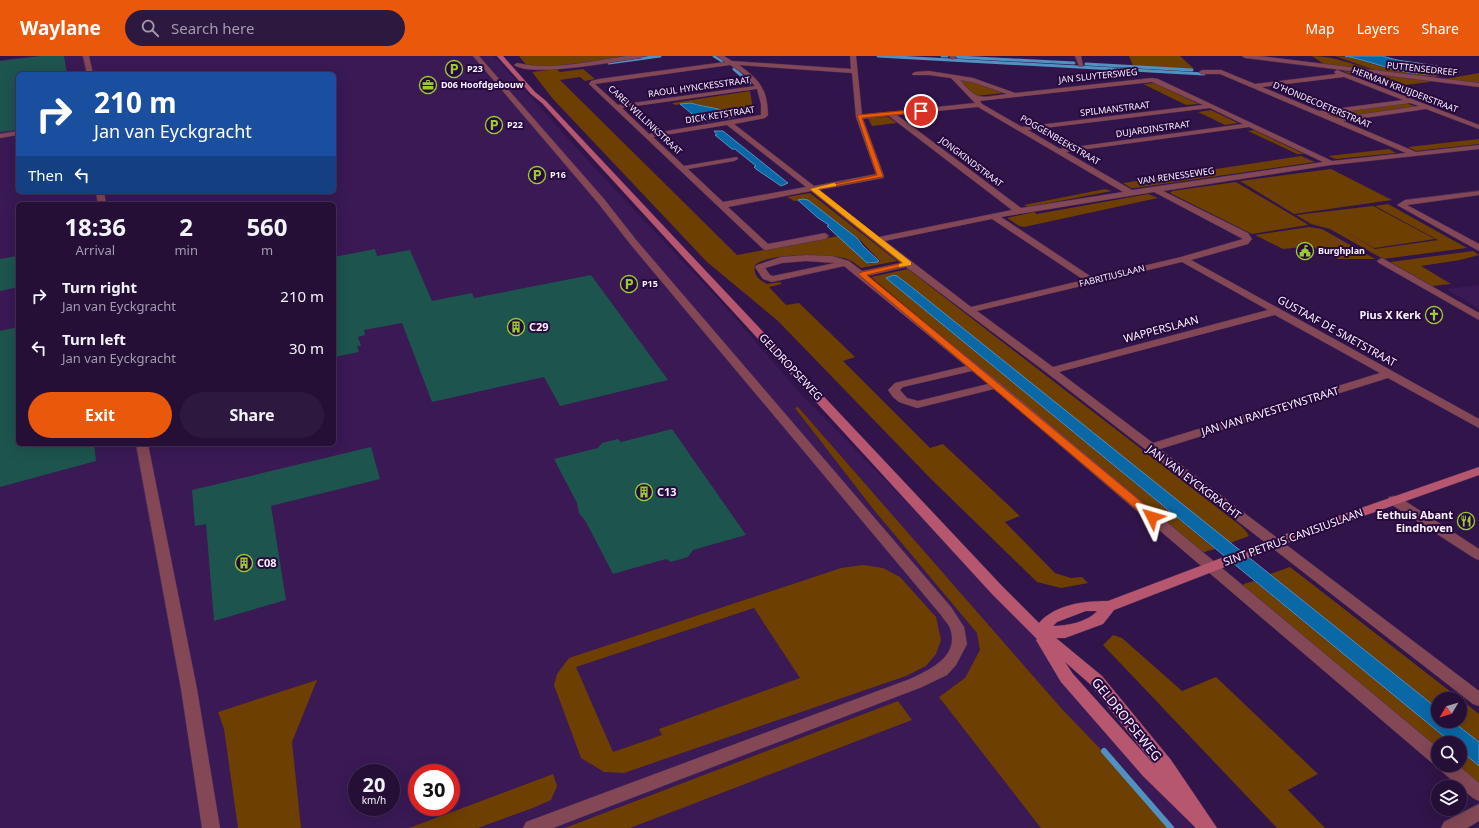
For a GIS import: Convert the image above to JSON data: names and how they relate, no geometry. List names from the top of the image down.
{
  "streets": {
    "main road": ["GELDROPSEWEG", "SINT PETRUS CANISIUSLAAN"],
    "street": [
      "PUTTENSEDREEF",
      "JAN SLUYTERSWEG",
      "RAOUL HYNCKESSTRAAT",
      "HERMAN KRUIJDERSTRAAT",
      "D'HONDECOETERSTRAAT",
      "SPILMANSTRAAT",
      "DICK KETSTRAAT",
      "CAREL WILLINKSTRAAT",
      "DUJARDINSTRAAT",
      "POGGENBEEKSTRAAT",
      "JONGKINDSTRAAT",
      "VAN RENESSEWEG",
      "FABRITIUSLAAN",
      "WAPPERSLAAN",
      "GUSTAAF DE SMETSTRAAT",
      "JAN VAN RAVESTEYNSTRAAT",
      "JAN VAN EYCKGRACHT"
    ]
  },
  "crossings": [
    ["PUTTENSEDREEF", "HERMAN KRUIJDERSTRAAT"],
    ["JAN SLUYTERSWEG", "SPILMANSTRAAT"],
    ["JAN SLUYTERSWEG", "DUJARDINSTRAAT"],
    ["JAN SLUYTERSWEG", "POGGENBEEKSTRAAT"],
    ["JAN SLUYTERSWEG", "JONGKINDSTRAAT"],
    ["JAN SLUYTERSWEG", "VAN RENESSEWEG"],
    ["RAOUL HYNCKESSTRAAT", "DICK KETSTRAAT"],
    ["RAOUL HYNCKESSTRAAT", "CAREL WILLINKSTRAAT"],
    ["D'HONDECOETERSTRAAT", "VAN RENESSEWEG"],
    ["SPILMANSTRAAT", "POGGENBEEKSTRAAT"],
    ["DICK KETSTRAAT", "CAREL WILLINKSTRAAT"],
    ["DICK KETSTRAAT", "JAN VAN EYCKGRACHT"],
    ["DUJARDINSTRAAT", "POGGENBEEKSTRAAT"],
    ["POGGENBEEKSTRAAT", "VAN RENESSEWEG"],
    ["JONGKINDSTRAAT", "VAN RENESSEWEG"],
    ["VAN RENESSEWEG", "FABRITIUSLAAN"],
    ["VAN RENESSEWEG", "JAN VAN EYCKGRACHT"],
    ["FABRITIUSLAAN", "GUSTAAF DE SMETSTRAAT"],
    ["FABRITIUSLAAN", "JAN VAN EYCKGRACHT"],
    ["WAPPERSLAAN", "GUSTAAF DE SMETSTRAAT"],
    ["WAPPERSLAAN", "JAN VAN EYCKGRACHT"],
    ["GUSTAAF DE SMETSTRAAT", "JAN VAN RAVESTEYNSTRAAT"],
    ["GELDROPSEWEG", "SINT PETRUS CANISIUSLAAN"],
    ["JAN VAN RAVESTEYNSTRAAT", "JAN VAN EYCKGRACHT"],
    ["JAN VAN EYCKGRACHT", "SINT PETRUS CANISIUSLAAN"]
  ],
  "places": {
    "parking": [
      "P23",
      "P22",
      "P16",
      "P15"
    ],
    "office": ["D06 Hoofdgebouw"],
    "public building": ["Burghplan"],
    "church": ["Pius X Kerk"],
    "building": ["C29", "C13", "C08"],
    "restaurant": ["Eethuis Abant Eindhoven"]
  },
  "north": "bottom left",
  "page": {
    "header": "Waylane",
    "search": "Search here",
    "nav": ["Map", "Layers", "Share"],
    "turn": ["210 m", "Jan van Eyckgracht"],
    "then": "Then",
    "eta": [
      "18:36",
      "Arrival",
      "2",
      "min",
      "560",
      "m"
    ],
    "list": [
      {
        "name": "Turn right",
        "note": "Jan van Eyckgracht",
        "value": "210 m"
      },
      {
        "name": "Turn left",
        "note": "Jan van Eyckgracht",
        "value": "30 m"
      }
    ],
    "buttons": ["Exit", "Share"],
    "speed": "20 km/h",
    "limit": "30"
  }
}
